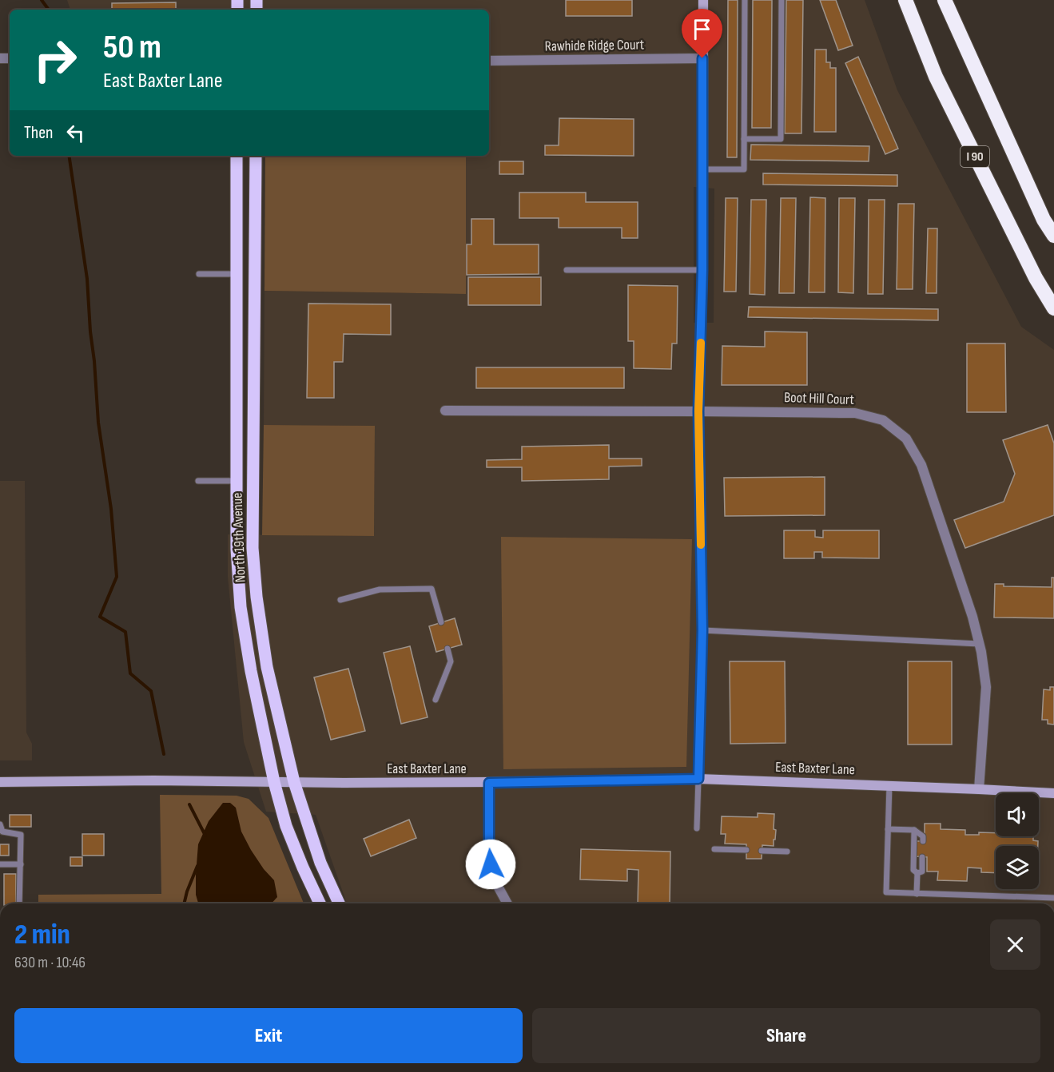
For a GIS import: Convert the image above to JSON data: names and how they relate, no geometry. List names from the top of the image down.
{
  "streets": {
    "highway": ["I 90"],
    "main road": ["North 19th Avenue", "East Baxter Lane"],
    "street": ["Rawhide Ridge Court", "Boot Hill Court"]
  },
  "crossings": [
    ["Boot Hill Court", "East Baxter Lane"],
    ["North 19th Avenue", "East Baxter Lane"]
  ],
  "page": {
    "turn": ["50 m", "East Baxter Lane"],
    "then": "Then",
    "heading": ["2 min", "630 m · 10:46"],
    "buttons": ["Exit", "Share"]
  }
}
